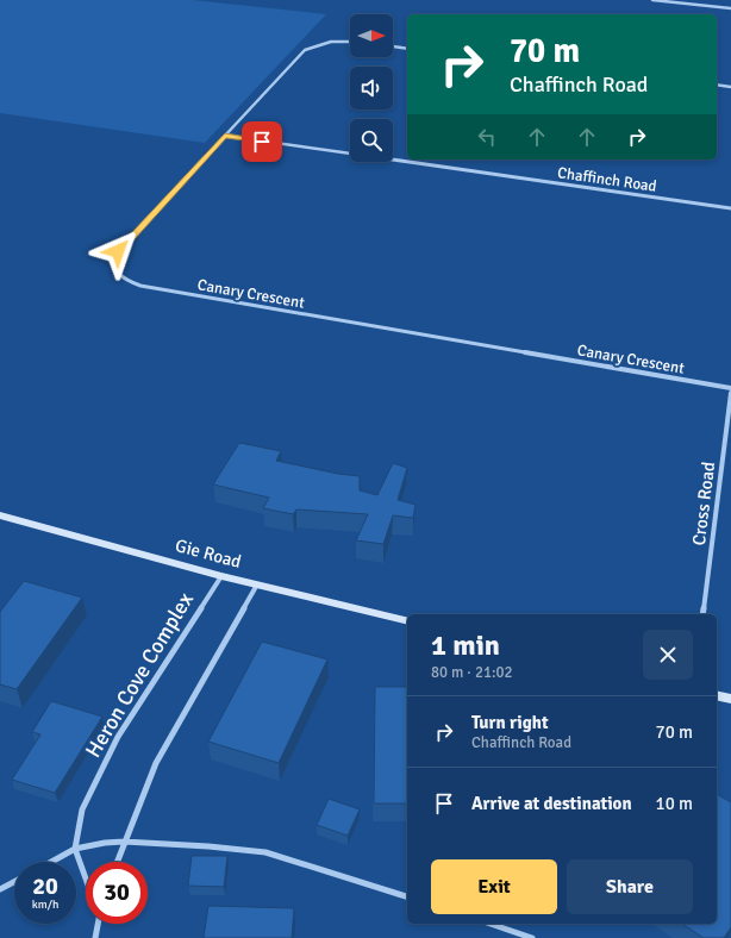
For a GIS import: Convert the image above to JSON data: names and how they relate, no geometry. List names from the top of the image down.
{
  "streets": {
    "street": [
      "Chaffinch Road",
      "Canary Crescent",
      "Cross Road",
      "Gie Road",
      "Heron Cove Complex"
    ]
  },
  "crossings": [
    ["Chaffinch Road", "Canary Crescent"],
    ["Gie Road", "Heron Cove Complex"]
  ],
  "north": "right",
  "page": {
    "turn": ["70 m", "Chaffinch Road"],
    "heading": ["1 min", "80 m · 21:02"],
    "list": [
      {
        "name": "Turn right",
        "note": "Chaffinch Road",
        "value": "70 m"
      },
      {
        "name": "Arrive at destination",
        "value": "10 m"
      }
    ],
    "buttons": ["Exit", "Share"],
    "speed": "20 km/h",
    "limit": "30"
  }
}
